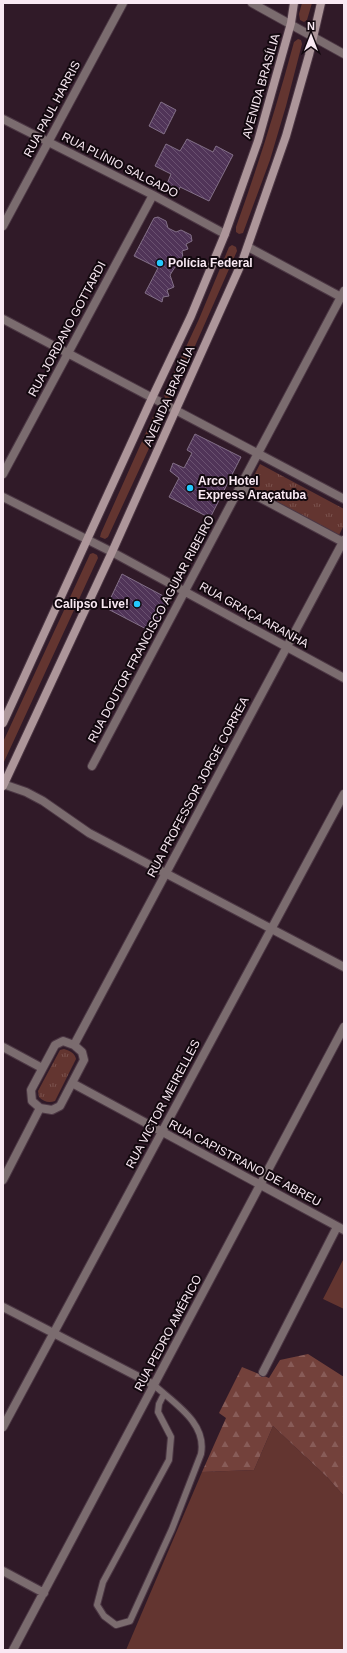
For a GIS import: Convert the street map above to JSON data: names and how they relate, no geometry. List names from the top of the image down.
{
  "streets": {
    "main road": ["AVENIDA BRASÍLIA"],
    "street": [
      "RUA PAUL HARRIS",
      "RUA PLÍNIO SALGADO",
      "RUA JORDANO GOTTARDI",
      "RUA GRAÇA ARANHA",
      "RUA DOUTOR FRANCISCO AGUIAR RIBEIRO",
      "RUA PROFESSOR JORGE CORREA",
      "RUA VICTOR MEIRELLES",
      "RUA CAPISTRANO DE ABREU",
      "RUA PEDRO AMÉRICO"
    ]
  },
  "crossings": [
    ["AVENIDA BRASÍLIA", "RUA PLÍNIO SALGADO"],
    ["AVENIDA BRASÍLIA", "RUA GRAÇA ARANHA"],
    ["RUA PAUL HARRIS", "RUA PLÍNIO SALGADO"],
    ["RUA PLÍNIO SALGADO", "RUA JORDANO GOTTARDI"],
    ["RUA GRAÇA ARANHA", "RUA DOUTOR FRANCISCO AGUIAR RIBEIRO"],
    ["RUA GRAÇA ARANHA", "RUA PROFESSOR JORGE CORREA"],
    ["RUA VICTOR MEIRELLES", "RUA CAPISTRANO DE ABREU"],
    ["RUA CAPISTRANO DE ABREU", "RUA PEDRO AMÉRICO"]
  ],
  "places": ["Polícia Federal", "Arco Hotel Express Araçatuba", "Calipso Live!"],
  "north": "top"
}
